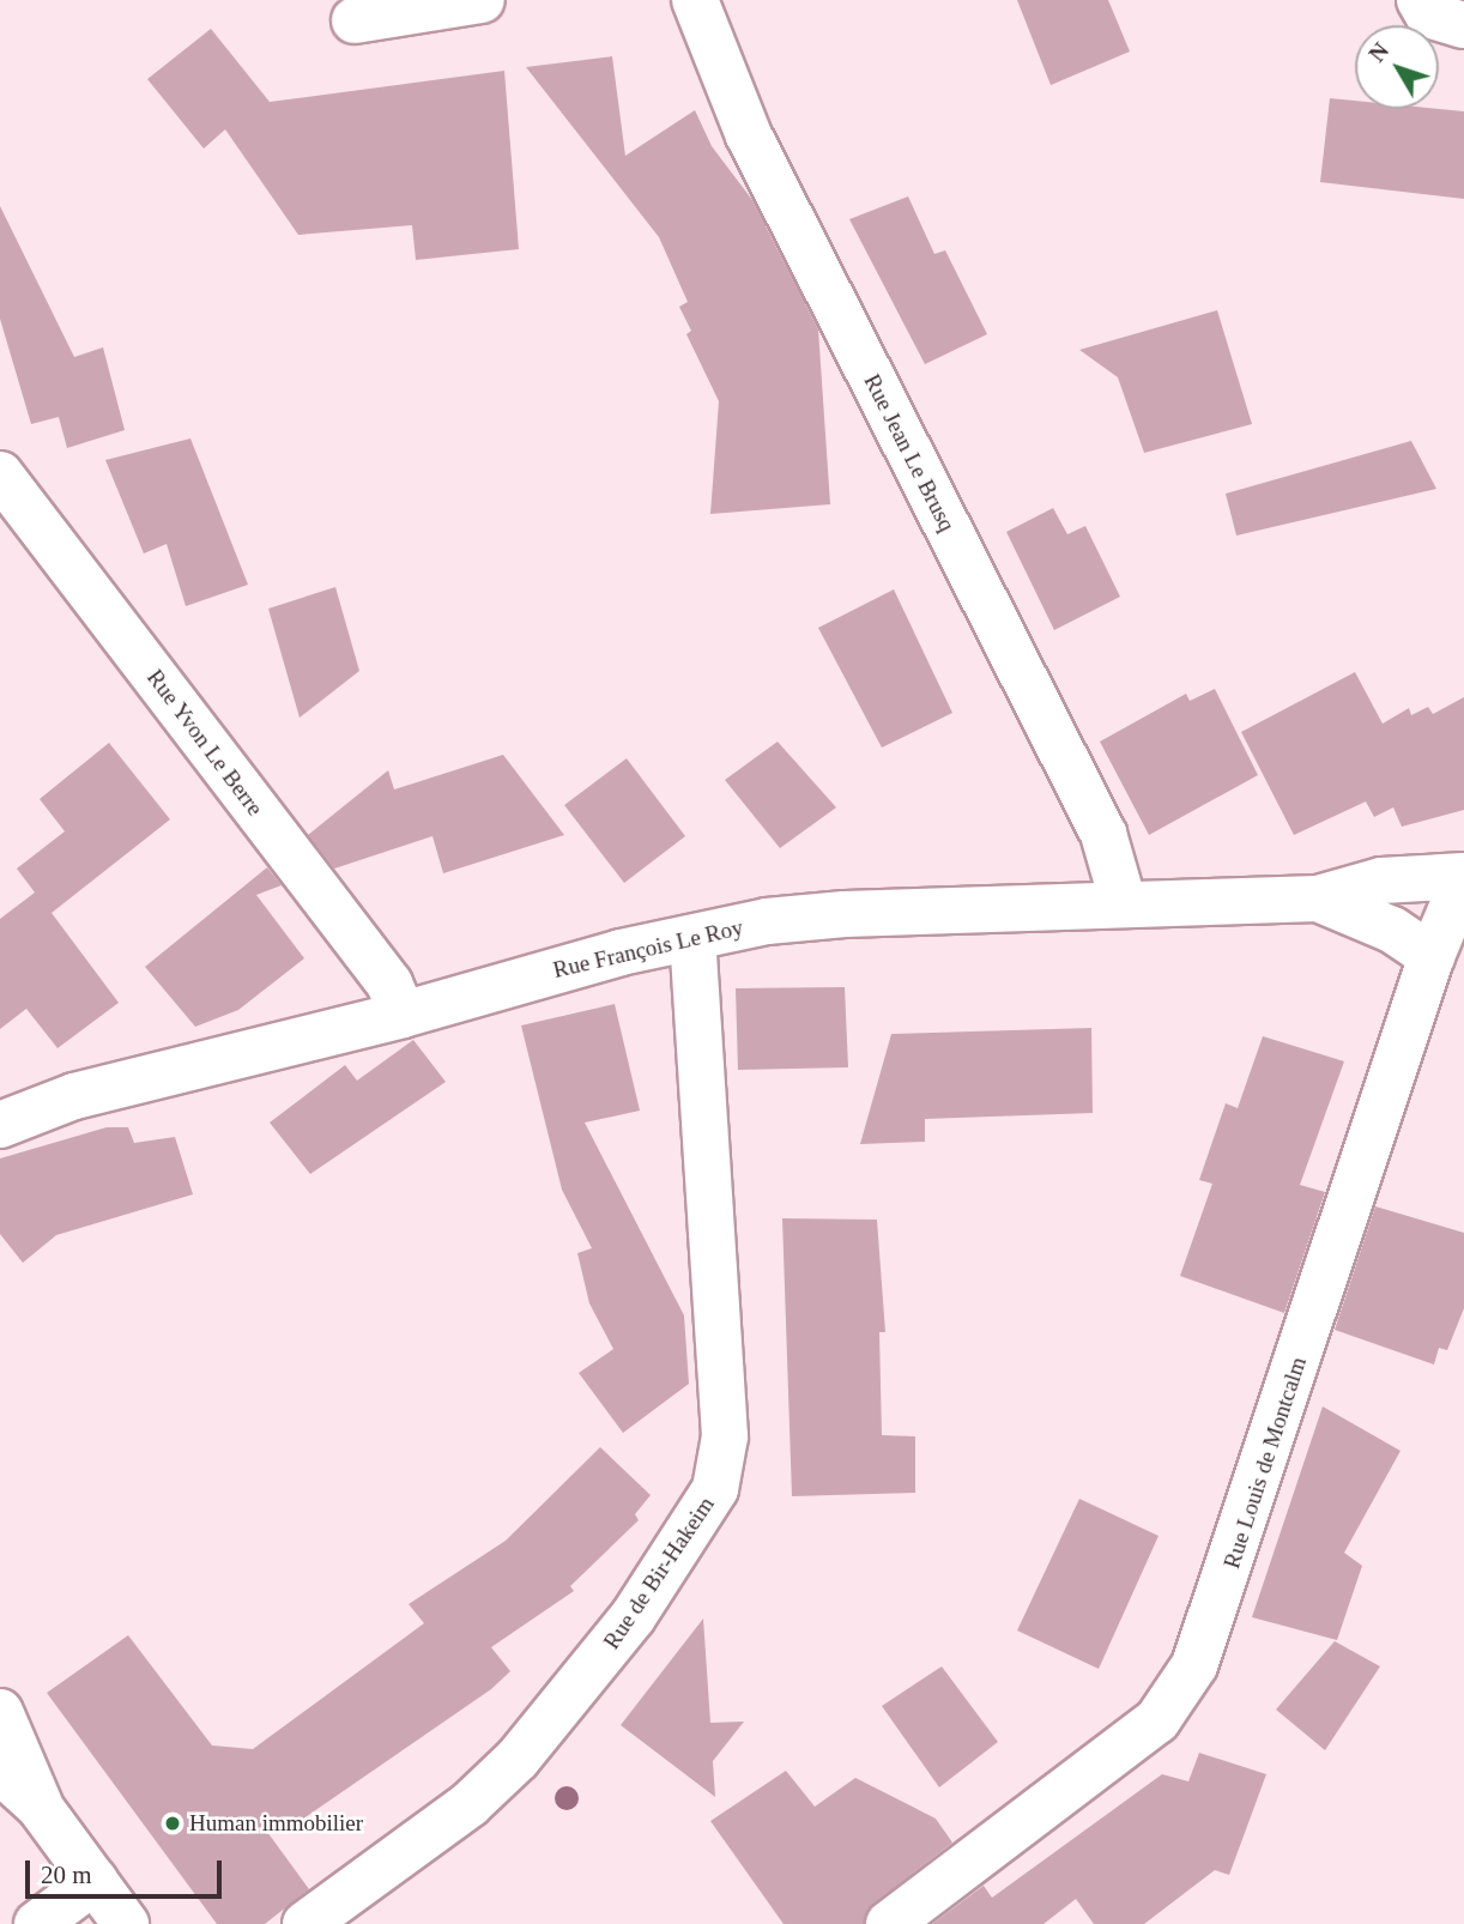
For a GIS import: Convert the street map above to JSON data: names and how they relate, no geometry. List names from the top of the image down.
{
  "streets": {
    "street": [
      "Rue Jean Le Brusq",
      "Rue Yvon Le Berre",
      "Rue François Le Roy",
      "Rue Louis de Montcalm",
      "Rue de Bir-Hakeim"
    ]
  },
  "crossings": [
    ["Rue Jean Le Brusq", "Rue François Le Roy"],
    ["Rue Yvon Le Berre", "Rue François Le Roy"],
    ["Rue François Le Roy", "Rue Louis de Montcalm"],
    ["Rue François Le Roy", "Rue de Bir-Hakeim"]
  ],
  "places": ["Human immobilier"],
  "scale_bar": "20 m",
  "north": "top left"
}
